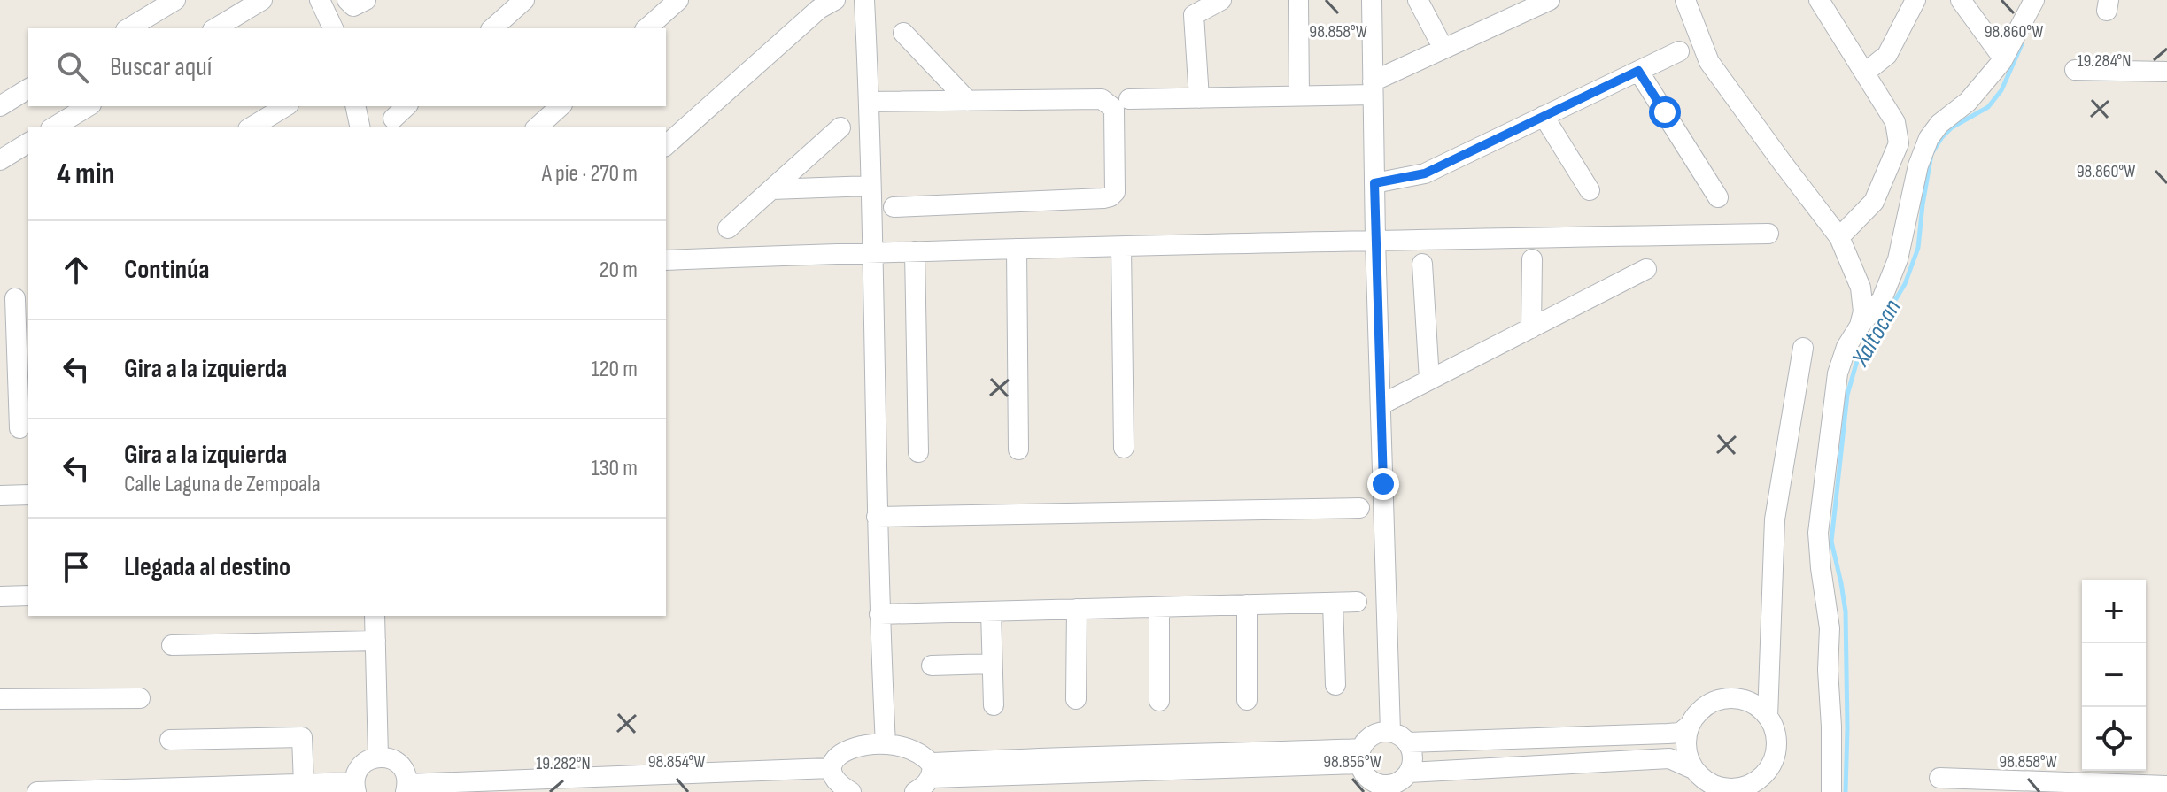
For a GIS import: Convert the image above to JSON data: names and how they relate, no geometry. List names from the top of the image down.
{
  "water": ["Xaltocan"],
  "page": {
    "search": "Buscar aquí",
    "heading": ["4 min", "A pie · 270 m"],
    "list": [
      ["Continúa", "20 m"],
      ["Gira a la izquierda", "120 m"],
      ["Gira a la izquierda", "Calle Laguna de Zempoala", "130 m"],
      "Llegada al destino"
    ],
    "map_buttons": ["+", "−"]
  },
  "coordinates": [
    "98.858°W",
    "98.860°W",
    "19.284°N",
    "98.854°W",
    "98.856°W",
    "19.282°N"
  ]
}
